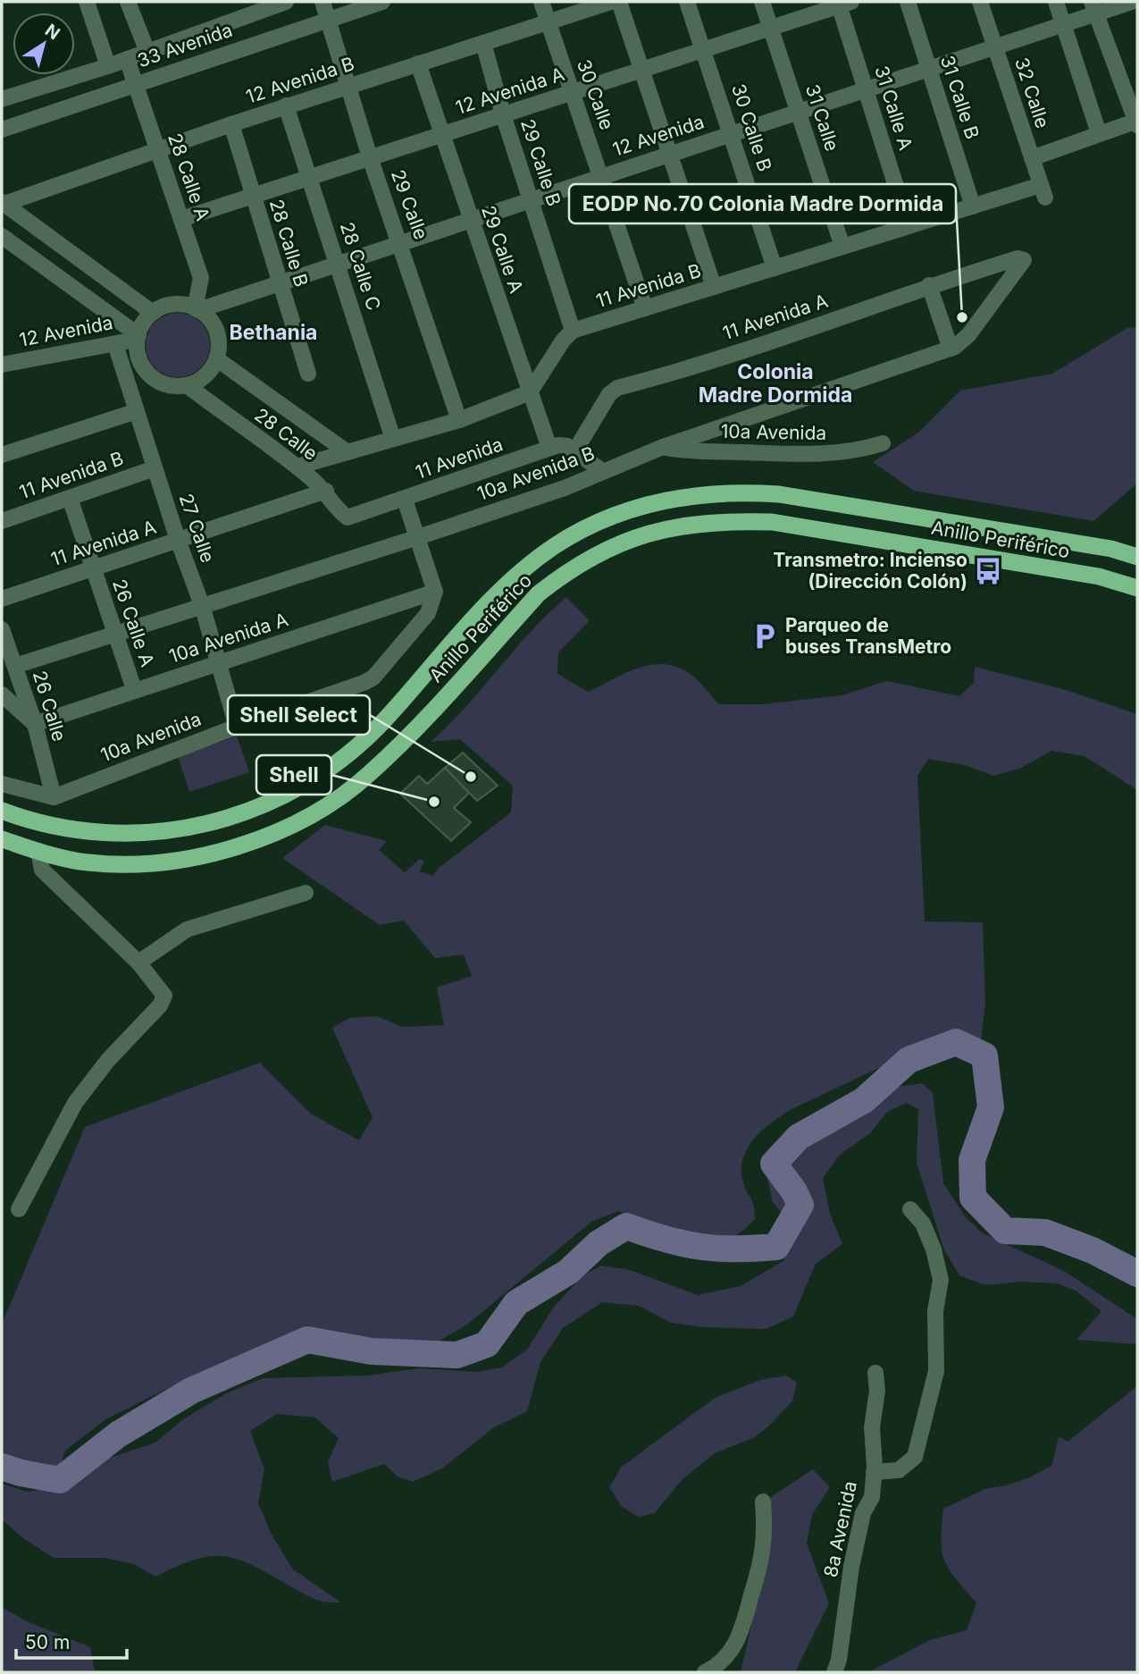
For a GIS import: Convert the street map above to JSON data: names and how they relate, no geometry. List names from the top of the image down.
{
  "streets": {
    "highway": ["Anillo Periférico"],
    "street": [
      "33 Avenida",
      "12 Avenida B",
      "12 Avenida A",
      "32 Calle",
      "30 Calle",
      "31 Calle B",
      "31 Calle A",
      "31 Calle",
      "30 Calle B",
      "12 Avenida",
      "29 Calle B",
      "28 Calle A",
      "29 Calle",
      "28 Calle B",
      "29 Calle A",
      "28 Calle C",
      "11 Avenida B",
      "11 Avenida A",
      "10a Avenida",
      "28 Calle",
      "11 Avenida",
      "10a Avenida B",
      "27 Calle",
      "26 Calle A",
      "10a Avenida A",
      "26 Calle",
      "8a Avenida"
    ]
  },
  "crossings": [
    ["33 Avenida", "28 Calle A"],
    ["33 Avenida", "29 Calle"],
    ["12 Avenida B", "30 Calle"],
    ["12 Avenida B", "29 Calle B"],
    ["12 Avenida B", "28 Calle A"],
    ["12 Avenida B", "29 Calle"],
    ["12 Avenida B", "28 Calle B"],
    ["12 Avenida B", "29 Calle A"],
    ["12 Avenida B", "28 Calle C"],
    ["12 Avenida A", "30 Calle"],
    ["12 Avenida A", "31 Calle A"],
    ["12 Avenida A", "31 Calle"],
    ["12 Avenida A", "30 Calle B"],
    ["12 Avenida A", "29 Calle B"],
    ["12 Avenida A", "28 Calle A"],
    ["12 Avenida A", "29 Calle"],
    ["12 Avenida A", "28 Calle B"],
    ["12 Avenida A", "29 Calle A"],
    ["12 Avenida A", "28 Calle C"],
    ["32 Calle", "12 Avenida"],
    ["32 Calle", "11 Avenida B"],
    ["30 Calle", "12 Avenida"],
    ["30 Calle", "11 Avenida B"],
    ["31 Calle B", "12 Avenida"],
    ["31 Calle B", "11 Avenida B"],
    ["31 Calle A", "12 Avenida"],
    ["31 Calle A", "11 Avenida B"],
    ["31 Calle", "12 Avenida"],
    ["31 Calle", "11 Avenida B"],
    ["30 Calle B", "12 Avenida"],
    ["30 Calle B", "11 Avenida B"],
    ["12 Avenida", "29 Calle B"],
    ["12 Avenida", "28 Calle A"],
    ["12 Avenida", "29 Calle"],
    ["12 Avenida", "28 Calle B"],
    ["12 Avenida", "29 Calle A"],
    ["12 Avenida", "28 Calle C"],
    ["12 Avenida", "28 Calle"],
    ["12 Avenida", "27 Calle"],
    ["29 Calle B", "11 Avenida B"],
    ["28 Calle A", "28 Calle"],
    ["29 Calle A", "11 Avenida"],
    ["11 Avenida B", "27 Calle"],
    ["11 Avenida B", "26 Calle A"],
    ["11 Avenida A", "28 Calle"],
    ["11 Avenida A", "11 Avenida"],
    ["11 Avenida A", "10a Avenida B"],
    ["11 Avenida A", "27 Calle"],
    ["11 Avenida A", "26 Calle A"],
    ["10a Avenida", "10a Avenida B"],
    ["10a Avenida", "27 Calle"],
    ["10a Avenida", "10a Avenida A"],
    ["10a Avenida", "26 Calle"],
    ["28 Calle", "11 Avenida"],
    ["10a Avenida B", "27 Calle"],
    ["10a Avenida B", "26 Calle A"],
    ["10a Avenida B", "26 Calle"],
    ["27 Calle", "10a Avenida A"],
    ["26 Calle A", "10a Avenida A"],
    ["10a Avenida A", "26 Calle"]
  ],
  "districts": ["Bethania", "Colonia Madre Dormida"],
  "places": {
    "other": ["EODP No.70 Colonia Madre Dormida", "Shell Select", "Shell"],
    "bus stop": ["Transmetro: Incienso (Dirección Colón)"],
    "parking": ["Parqueo de buses TransMetro"]
  },
  "scale_bar": "50 m",
  "north": "top right"
}
